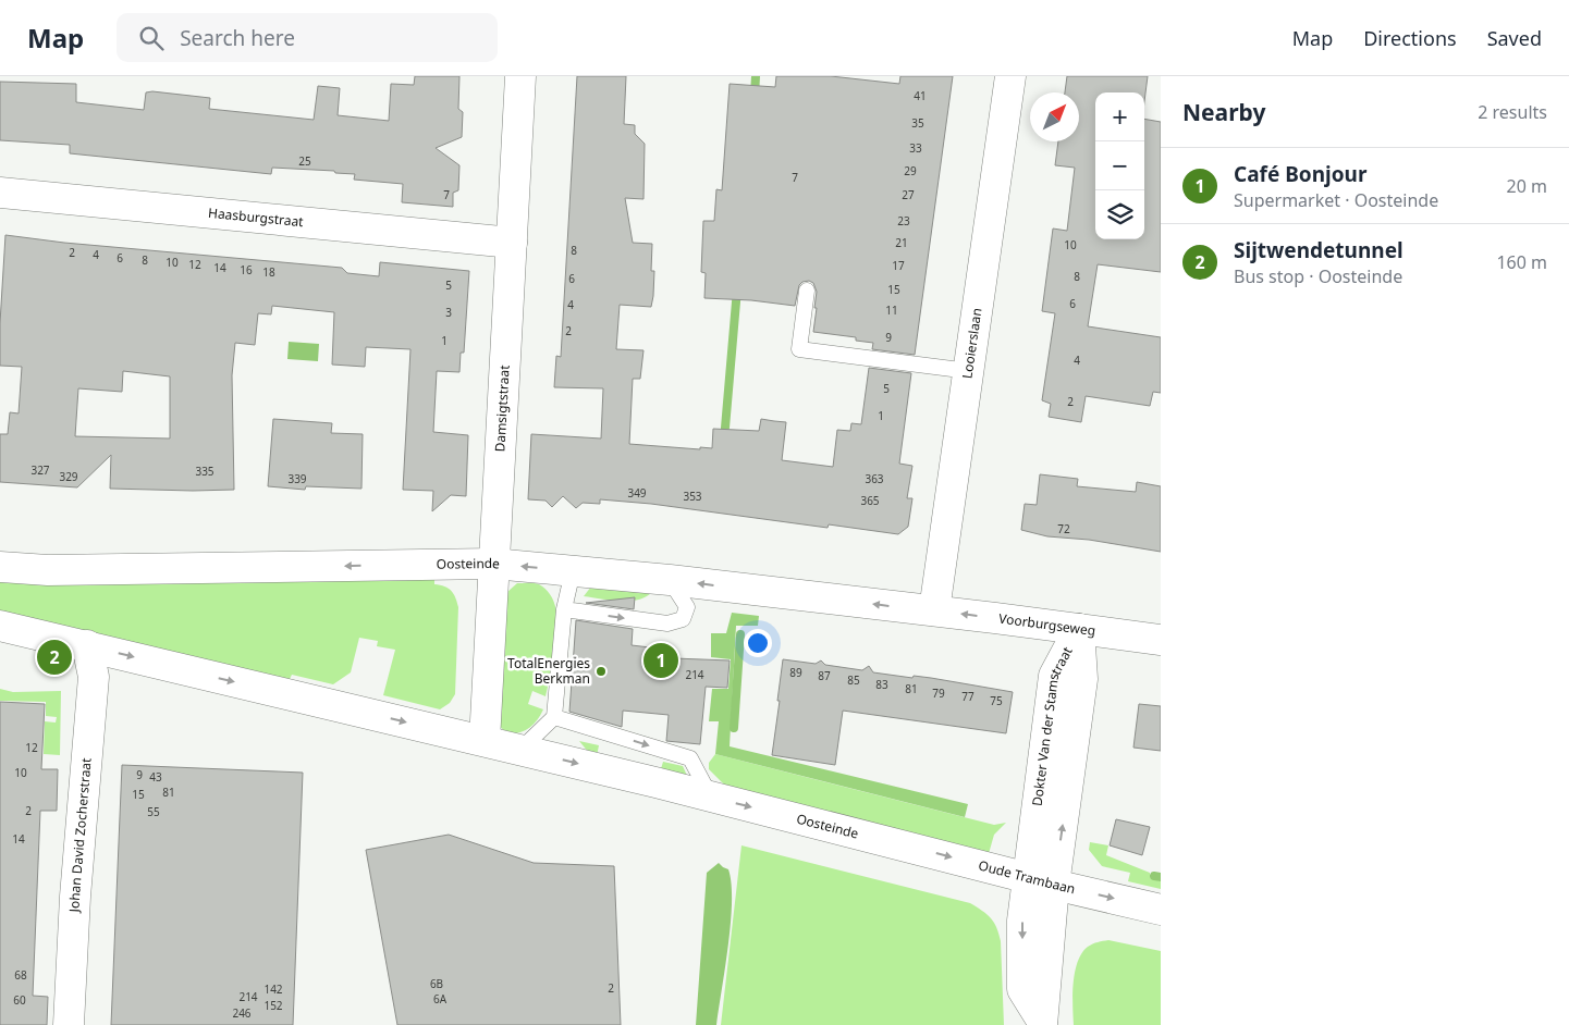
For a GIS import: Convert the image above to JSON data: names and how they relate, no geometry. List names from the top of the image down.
{
  "streets": {
    "street": [
      "Haasburgstraat",
      "Looierslaan",
      "Damsigtstraat",
      "Oosteinde",
      "Voorburgseweg",
      "Dokter Van der Stamstraat",
      "Johan David Zocherstraat",
      "Oude Trambaan"
    ]
  },
  "crossings": [
    ["Haasburgstraat", "Damsigtstraat"],
    ["Looierslaan", "Oosteinde"],
    ["Looierslaan", "Voorburgseweg"],
    ["Damsigtstraat", "Oosteinde"],
    ["Oosteinde", "Voorburgseweg"],
    ["Oosteinde", "Johan David Zocherstraat"],
    ["Oosteinde", "Oude Trambaan"],
    ["Voorburgseweg", "Dokter Van der Stamstraat"],
    ["Dokter Van der Stamstraat", "Oude Trambaan"]
  ],
  "one_way": ["Voorburgseweg", "Oude Trambaan"],
  "places": ["TotalEnergies Berkman"],
  "house_numbers": [
    "41",
    "35",
    "33",
    "25",
    "29",
    "7",
    "7",
    "27",
    "23",
    "21",
    "10",
    "8",
    "2",
    "4",
    "6",
    "8",
    "10",
    "12",
    "17",
    "14",
    "16",
    "18",
    "8",
    "6",
    "5",
    "15",
    "6",
    "4",
    "11",
    "3",
    "2",
    "9",
    "1",
    "4",
    "5",
    "2",
    "1",
    "327",
    "335",
    "329",
    "339",
    "363",
    "349",
    "353",
    "365",
    "72",
    "89",
    "214",
    "87",
    "85",
    "83",
    "81",
    "79",
    "77",
    "75",
    "12",
    "10",
    "9",
    "43",
    "81",
    "15",
    "2",
    "55",
    "14",
    "68",
    "6B",
    "2",
    "142",
    "214",
    "6A",
    "60",
    "152",
    "246"
  ],
  "north": "top right",
  "page": {
    "header": "Map",
    "search": "Search here",
    "nav": ["Map", "Directions", "Saved"],
    "heading": ["Nearby", "2 results"],
    "map_buttons": ["+", "−"],
    "list": [
      {
        "mark": "1",
        "name": "Café Bonjour",
        "note": "Supermarket · Oosteinde",
        "value": "20 m"
      },
      {
        "mark": "2",
        "name": "Sijtwendetunnel",
        "note": "Bus stop · Oosteinde",
        "value": "160 m"
      }
    ],
    "pins": ["2", "1"]
  }
}
